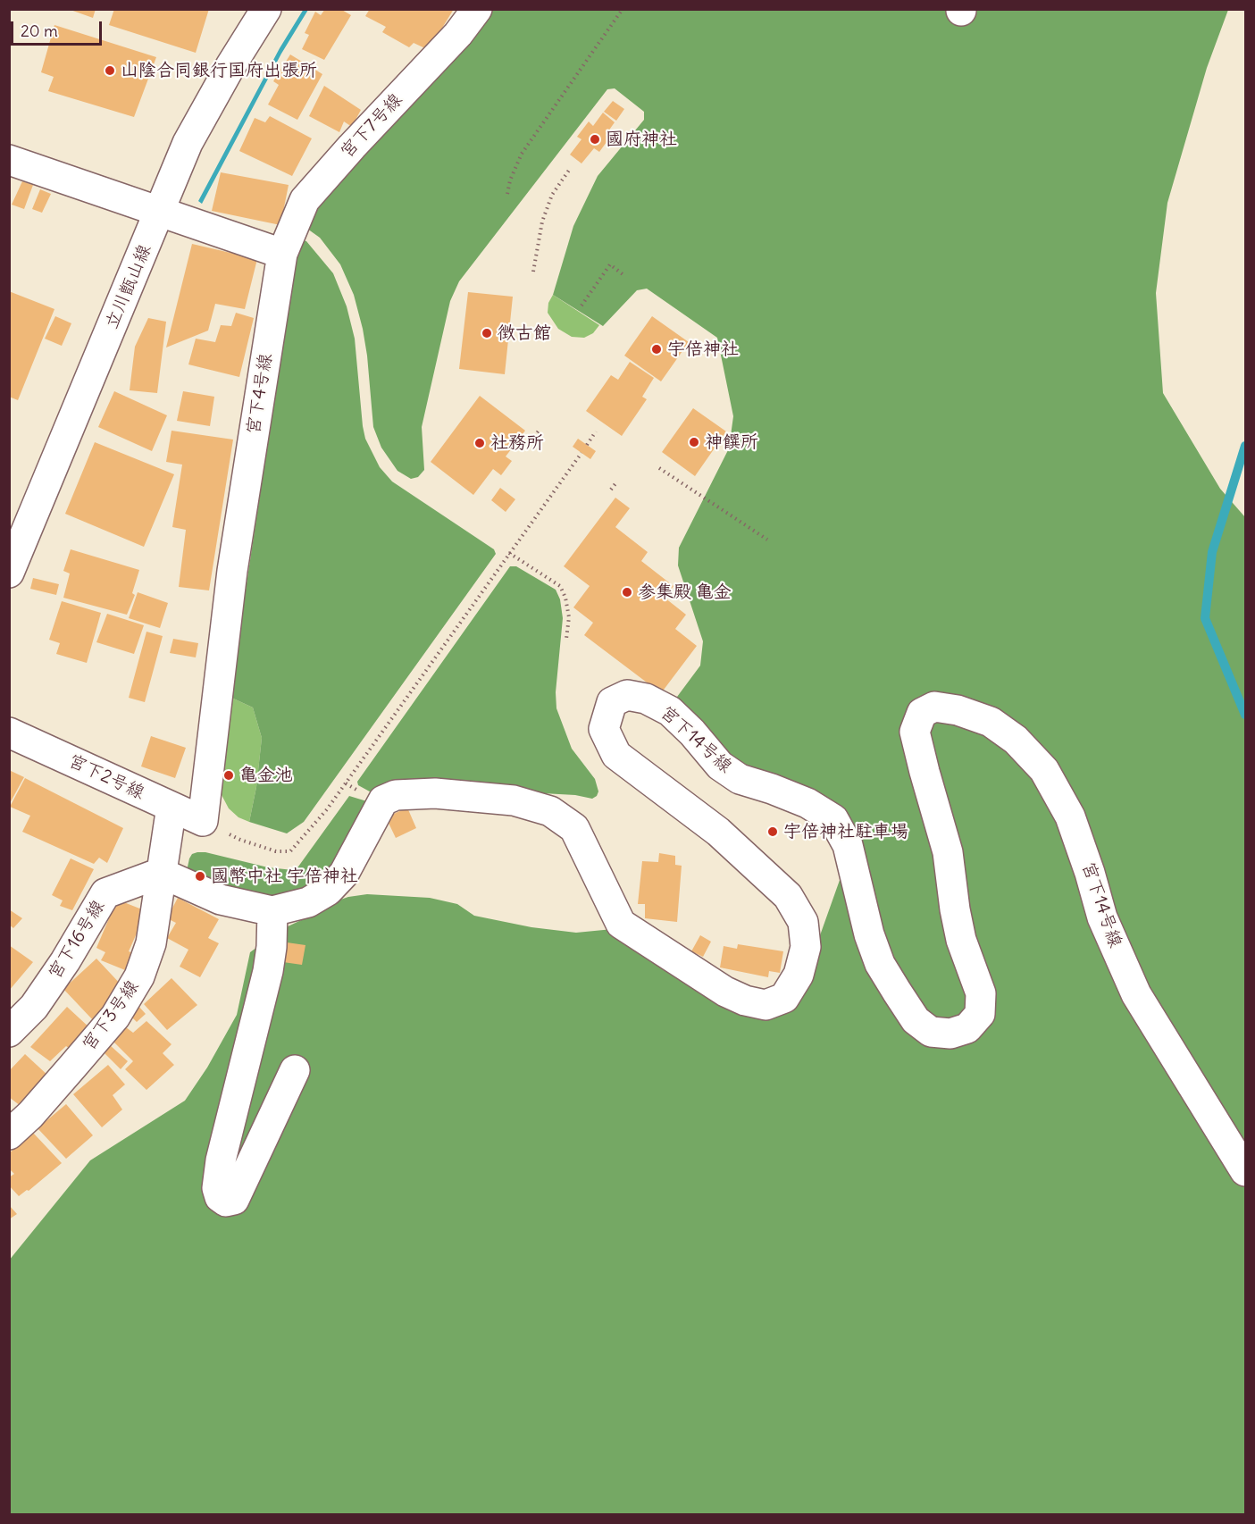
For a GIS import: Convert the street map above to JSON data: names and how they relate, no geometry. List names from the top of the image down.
{
  "streets": {
    "street": [
      "宮下7号線",
      "立川甑山線",
      "宮下4号線",
      "宮下14号線",
      "宮下2号線",
      "宮下16号線",
      "宮下3号線"
    ]
  },
  "crossings": [
    ["宮下7号線", "宮下4号線"],
    ["宮下4号線", "宮下2号線"],
    ["宮下14号線", "宮下16号線"],
    ["宮下14号線", "宮下3号線"],
    ["宮下2号線", "宮下3号線"],
    ["宮下16号線", "宮下3号線"]
  ],
  "places": [
    "山陰合同銀行国府出張所",
    "國府神社",
    "徴古館",
    "宇倍神社",
    "神饌所",
    "社務所",
    "参集殿 亀金",
    "亀金池",
    "宇倍神社駐車場",
    "國幣中社 宇倍神社"
  ],
  "scale_bar": "20 m"
}
